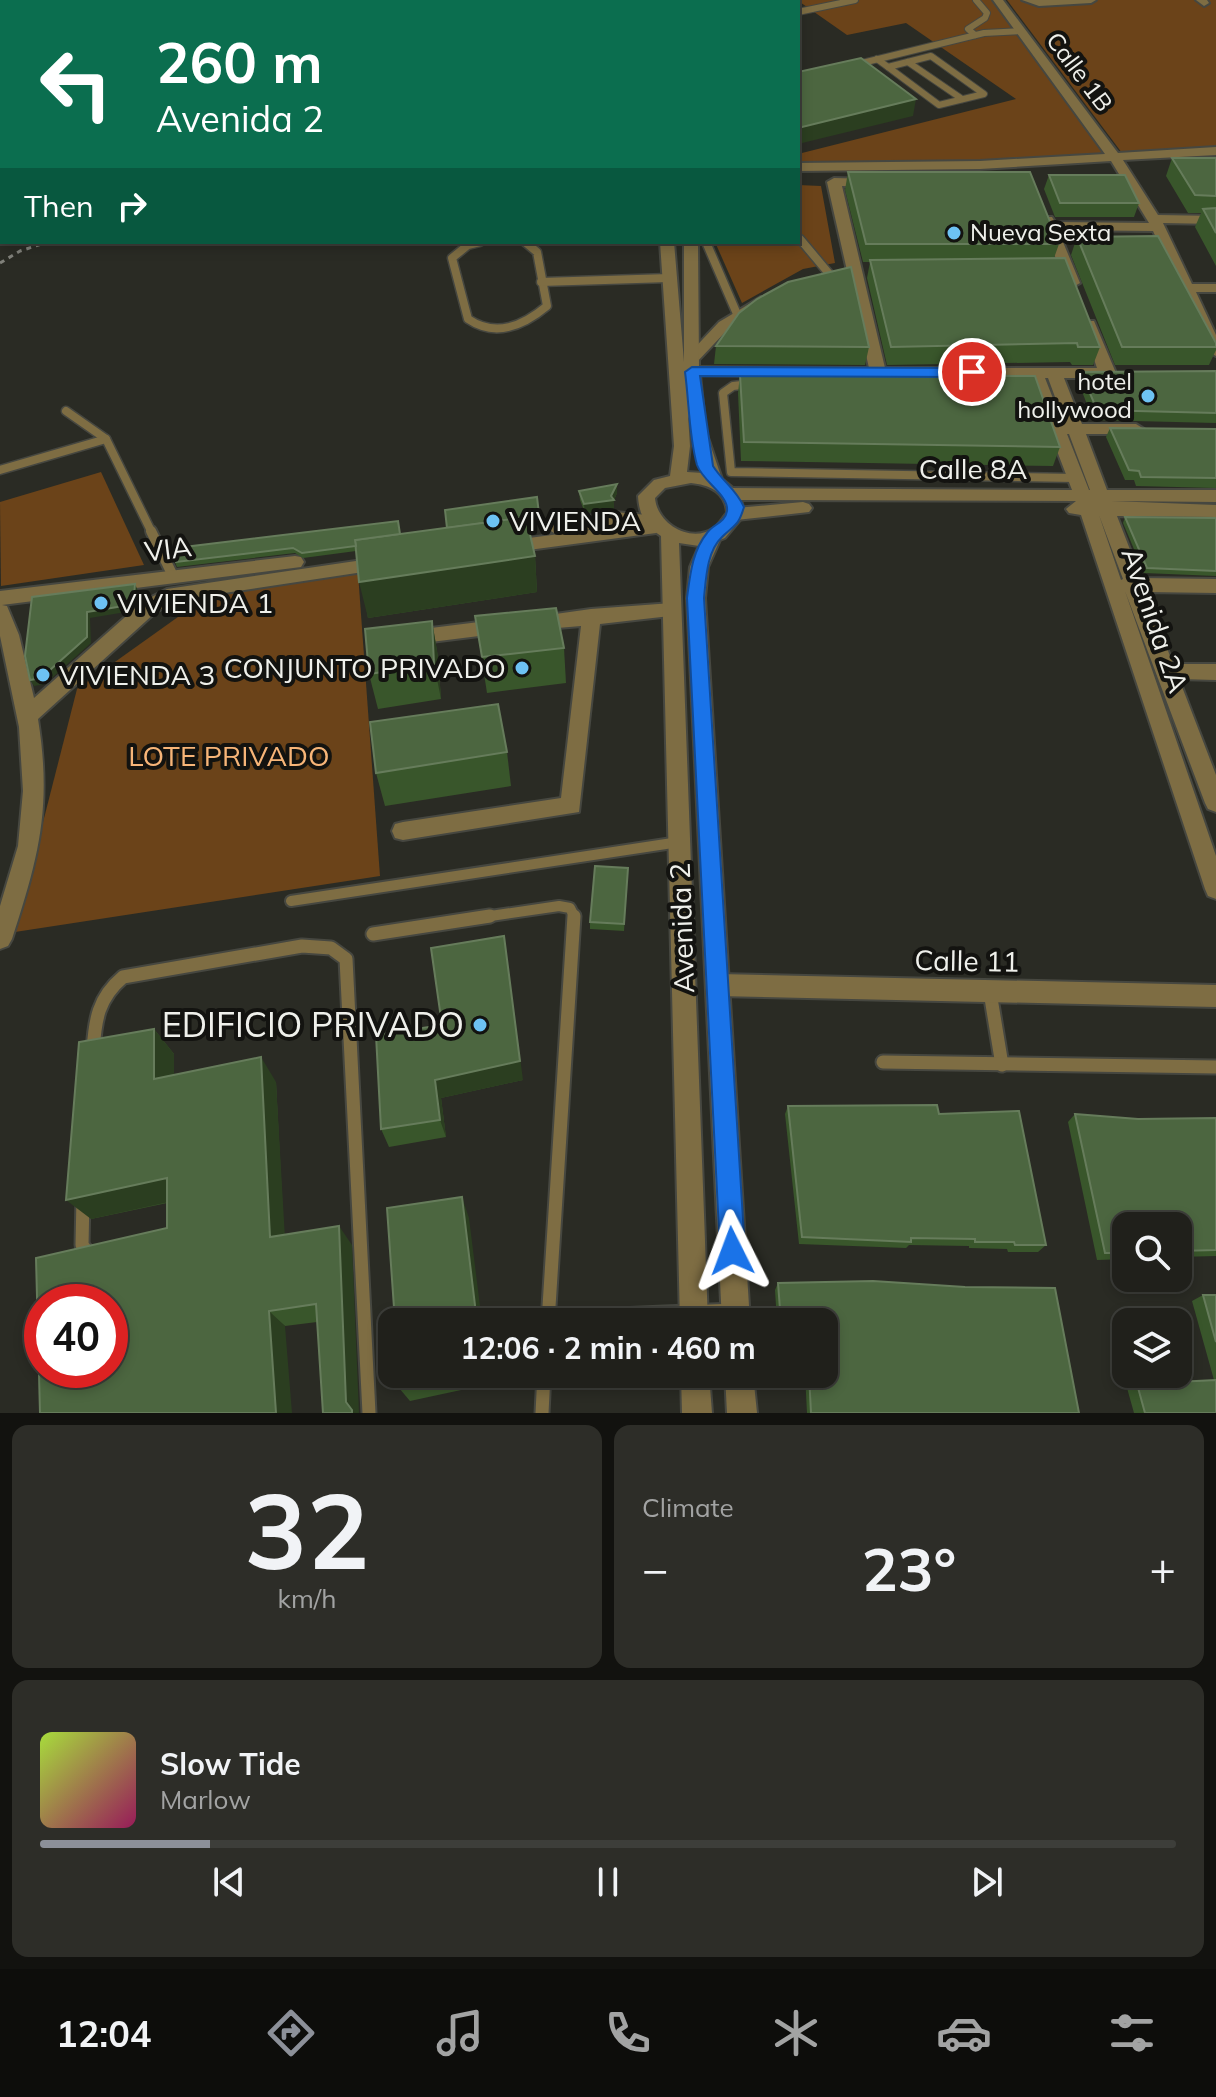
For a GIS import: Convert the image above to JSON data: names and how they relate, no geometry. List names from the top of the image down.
{
  "streets": {
    "street": [
      "Calle 1B",
      "Calle 8A",
      "VIA",
      "Avenida 2A",
      "Avenida 2",
      "Calle 11"
    ]
  },
  "crossings": [
    ["Calle 8A", "Avenida 2A"],
    ["Calle 8A", "Avenida 2"],
    ["Avenida 2", "Calle 11"]
  ],
  "parks": ["LOTE PRIVADO"],
  "places": [
    "Nueva Sexta",
    "hotel hollywood",
    "VIVIENDA",
    "VIVIENDA 1",
    "CONJUNTO PRIVADO",
    "VIVIENDA 3",
    "EDIFICIO PRIVADO"
  ],
  "page": {
    "turn": ["260 m", "Avenida 2"],
    "then": "Then",
    "limit": "40",
    "trip": "12:06 · 2 min · 460 m",
    "tile": [
      ["32", "km/h"],
      "Climate"
    ],
    "heat": ["−", "23°", "+"],
    "song": ["Slow Tide", "Marlow"],
    "tabs": "12:04"
  }
}
